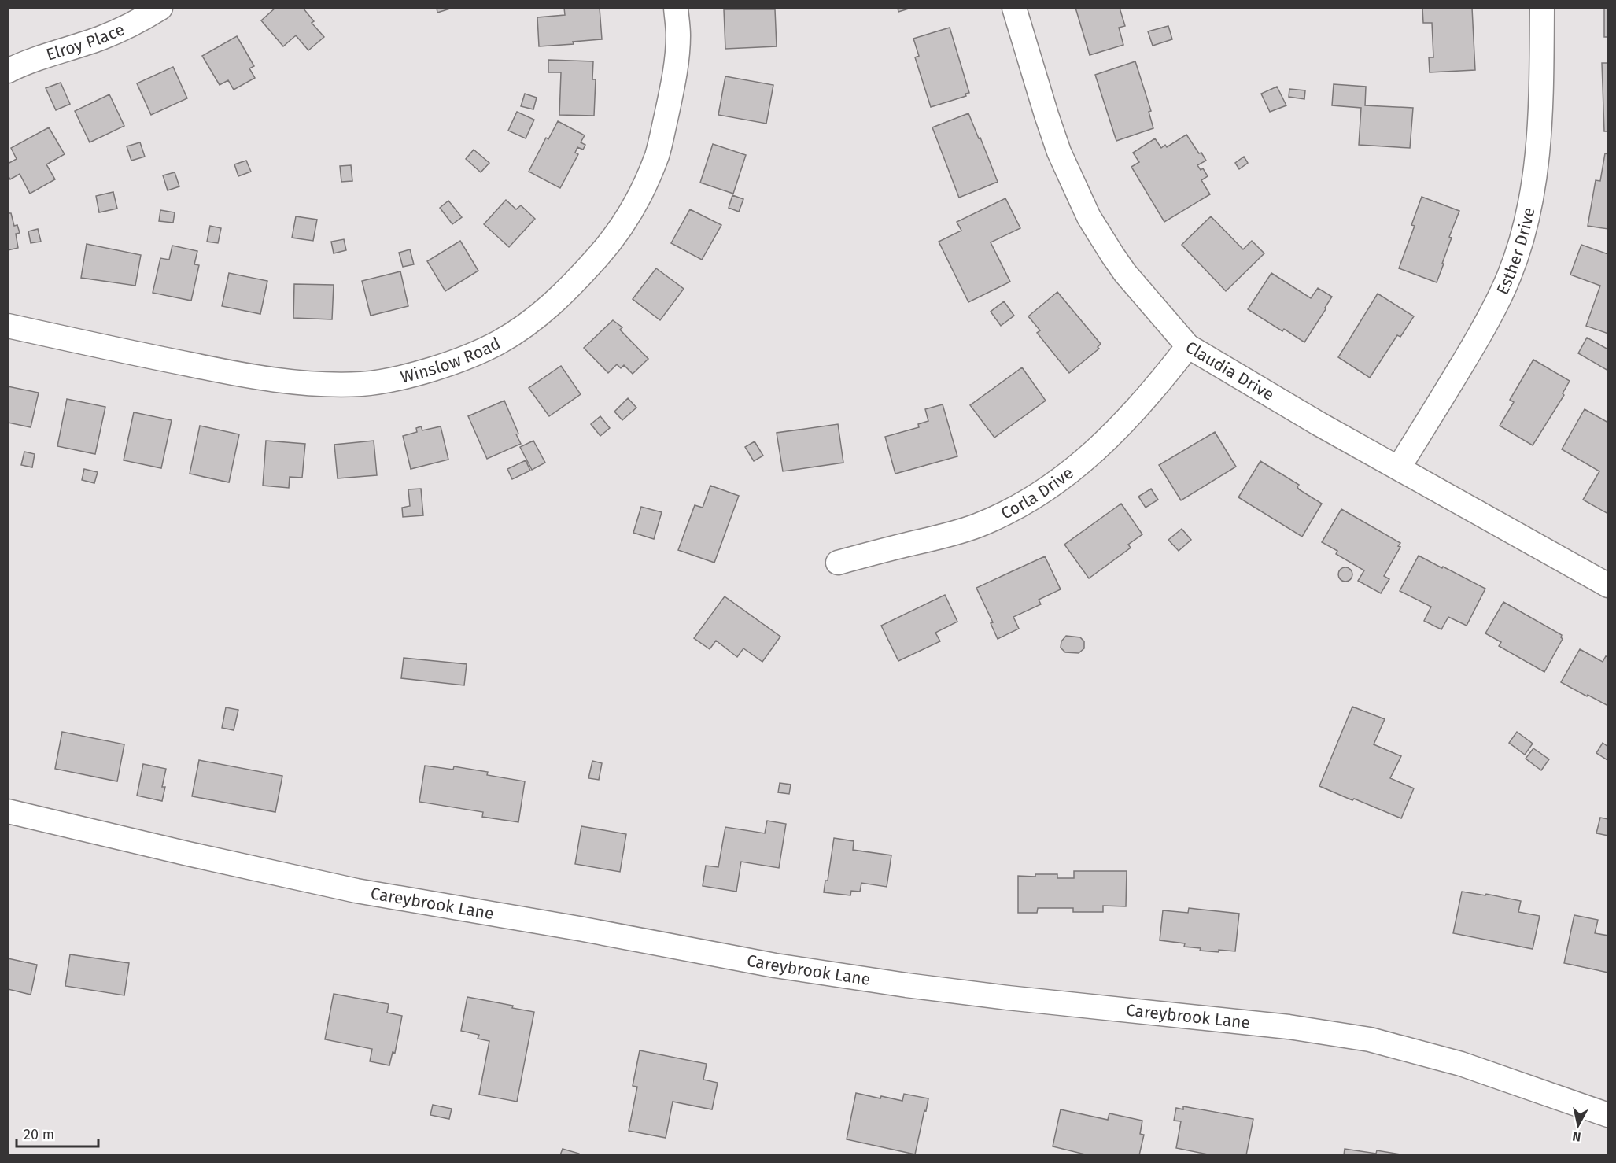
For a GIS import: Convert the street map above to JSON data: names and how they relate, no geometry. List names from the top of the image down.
{
  "streets": {
    "street": [
      "Elroy Place",
      "Esther Drive",
      "Winslow Road",
      "Claudia Drive",
      "Corla Drive",
      "Careybrook Lane"
    ]
  },
  "crossings": [
    ["Esther Drive", "Claudia Drive"],
    ["Claudia Drive", "Corla Drive"]
  ],
  "scale_bar": "20 m",
  "north": "bottom"
}
